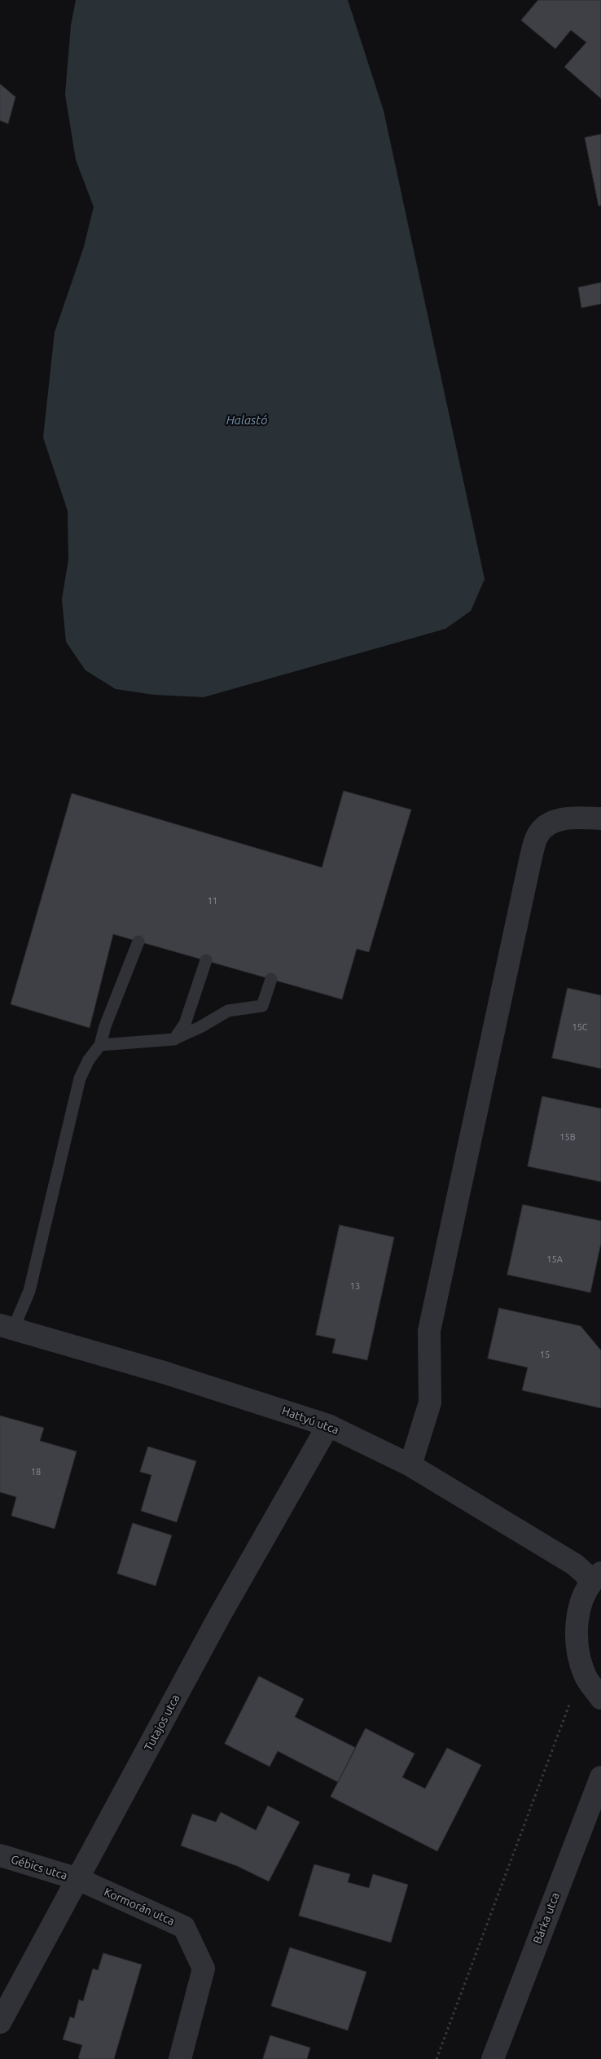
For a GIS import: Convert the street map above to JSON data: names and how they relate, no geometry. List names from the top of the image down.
{
  "streets": {
    "street": [
      "Hattyú utca",
      "Tutajos utca",
      "Gébics utca",
      "Kormorán utca",
      "Bárka utca"
    ]
  },
  "crossings": [
    ["Hattyú utca", "Tutajos utca"],
    ["Tutajos utca", "Gébics utca"],
    ["Tutajos utca", "Kormorán utca"],
    ["Gébics utca", "Kormorán utca"]
  ],
  "water": ["Halastó"],
  "house_numbers": [
    "11",
    "15C",
    "15B",
    "15A",
    "13",
    "15",
    "18"
  ]
}
